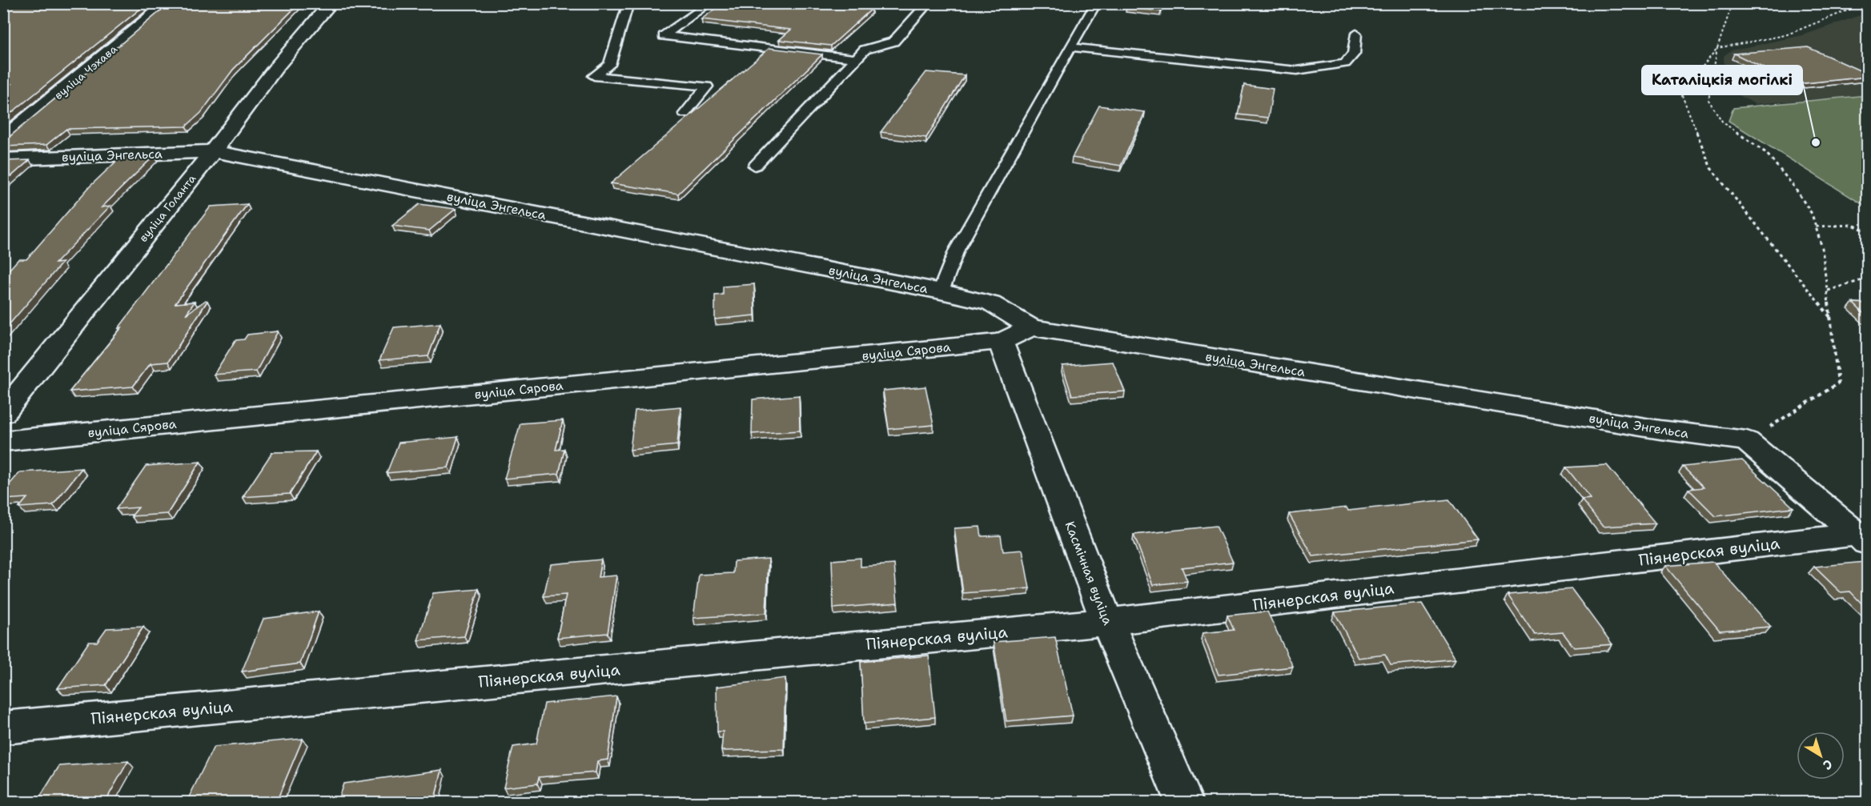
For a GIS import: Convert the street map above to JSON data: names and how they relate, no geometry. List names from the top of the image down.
{
  "streets": {
    "street": [
      "вуліца Чэхава",
      "вуліца Энгельса",
      "вуліца Голанта",
      "вуліца Сярова",
      "Піянерская вуліца",
      "Касмічная вуліца"
    ]
  },
  "crossings": [
    ["вуліца Энгельса", "вуліца Голанта"],
    ["вуліца Энгельса", "вуліца Сярова"],
    ["вуліца Сярова", "Касмічная вуліца"],
    ["Піянерская вуліца", "Касмічная вуліца"]
  ],
  "places": ["Каталіцкія могілкі"],
  "north": "bottom right"
}
